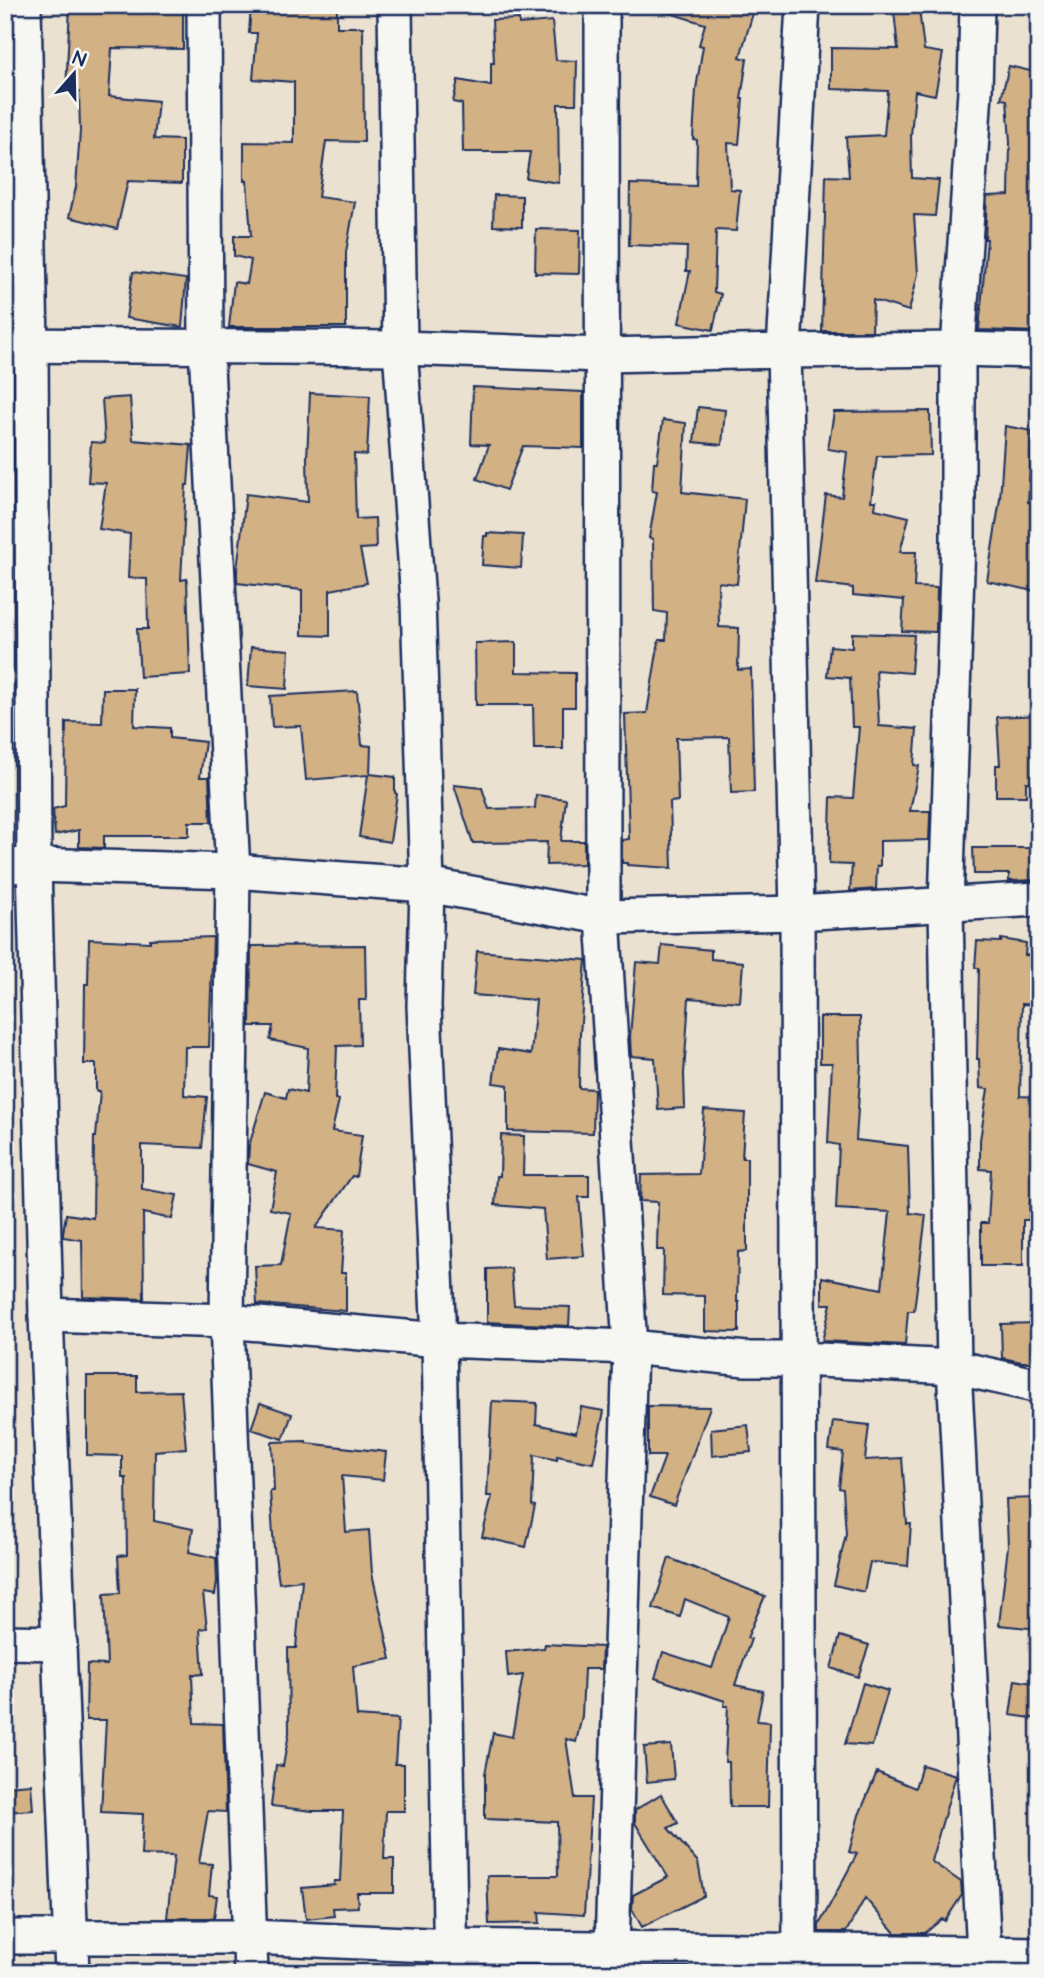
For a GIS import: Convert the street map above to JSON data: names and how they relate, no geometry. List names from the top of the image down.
{
  "north": "top"
}
